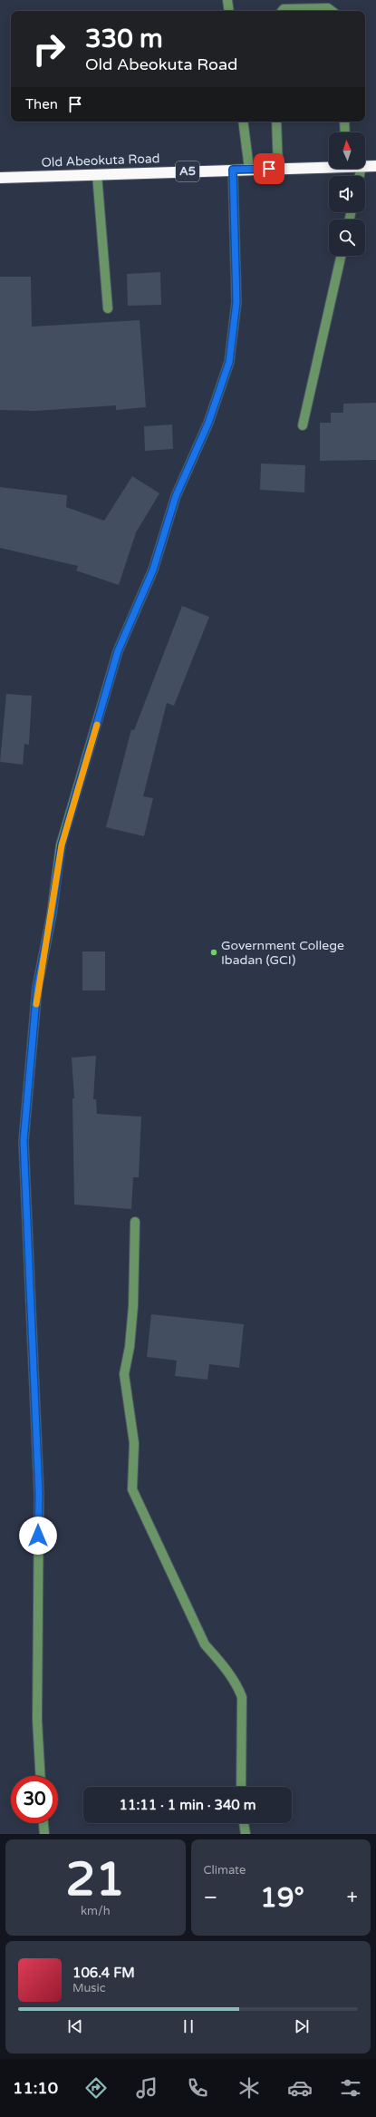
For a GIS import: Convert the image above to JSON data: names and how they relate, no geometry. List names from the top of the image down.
{
  "streets": {
    "highway": ["Old Abeokuta Road", "A5"]
  },
  "places": ["Government College Ibadan (GCI)"],
  "north": "top",
  "page": {
    "turn": ["330 m", "Old Abeokuta Road"],
    "then": "Then",
    "limit": "30",
    "trip": "11:11 · 1 min · 340 m",
    "tile": [
      ["21", "km/h"],
      "Climate"
    ],
    "heat": ["−", "19°", "+"],
    "song": ["106.4 FM", "Music"],
    "tabs": "11:10"
  }
}
